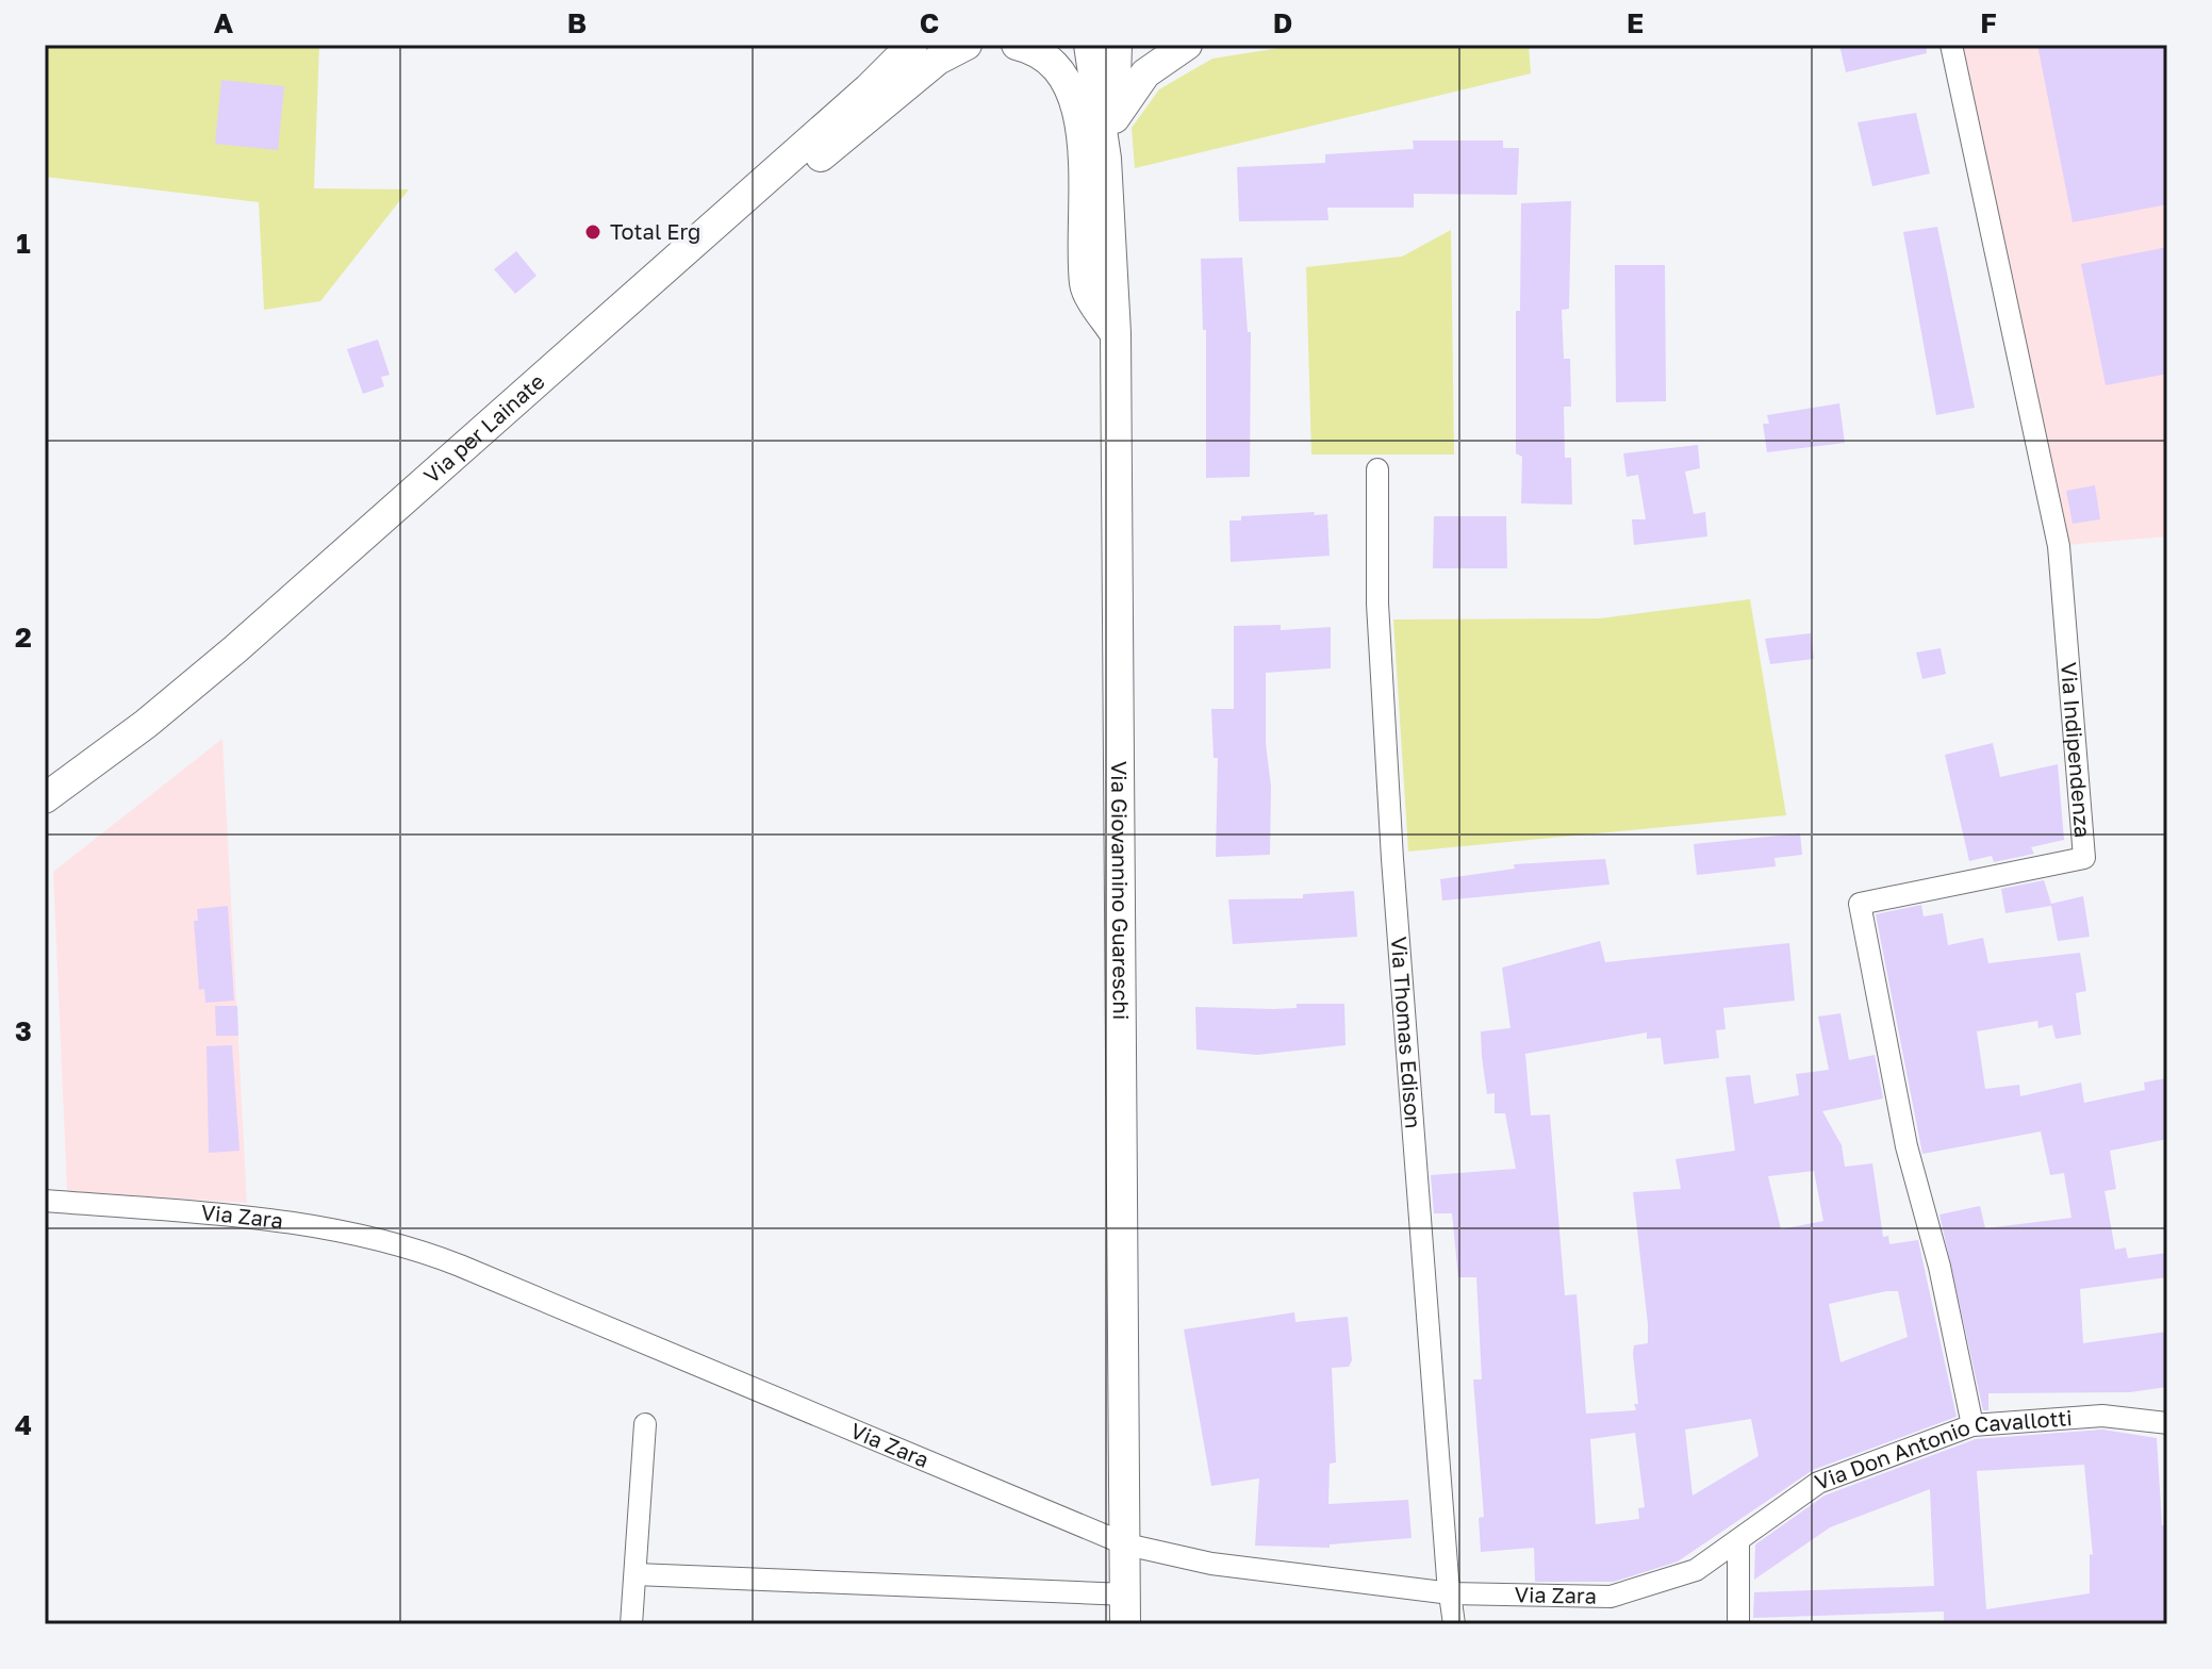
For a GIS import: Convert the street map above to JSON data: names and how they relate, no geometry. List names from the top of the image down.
{
  "streets": {
    "street": [
      "Via per Lainate",
      "Via Indipendenza",
      "Via Giovannino Guareschi",
      "Via Thomas Edison",
      "Via Zara",
      "Via Don Antonio Cavallotti"
    ]
  },
  "crossings": [
    ["Via Indipendenza", "Via Don Antonio Cavallotti"],
    ["Via Giovannino Guareschi", "Via Zara"],
    ["Via Thomas Edison", "Via Zara"],
    ["Via Zara", "Via Don Antonio Cavallotti"]
  ],
  "places": ["Total Erg"],
  "grid": {
    "columns": [
      "A",
      "B",
      "C",
      "D",
      "E",
      "F"
    ],
    "rows": [
      "1",
      "2",
      "3",
      "4"
    ]
  }
}
